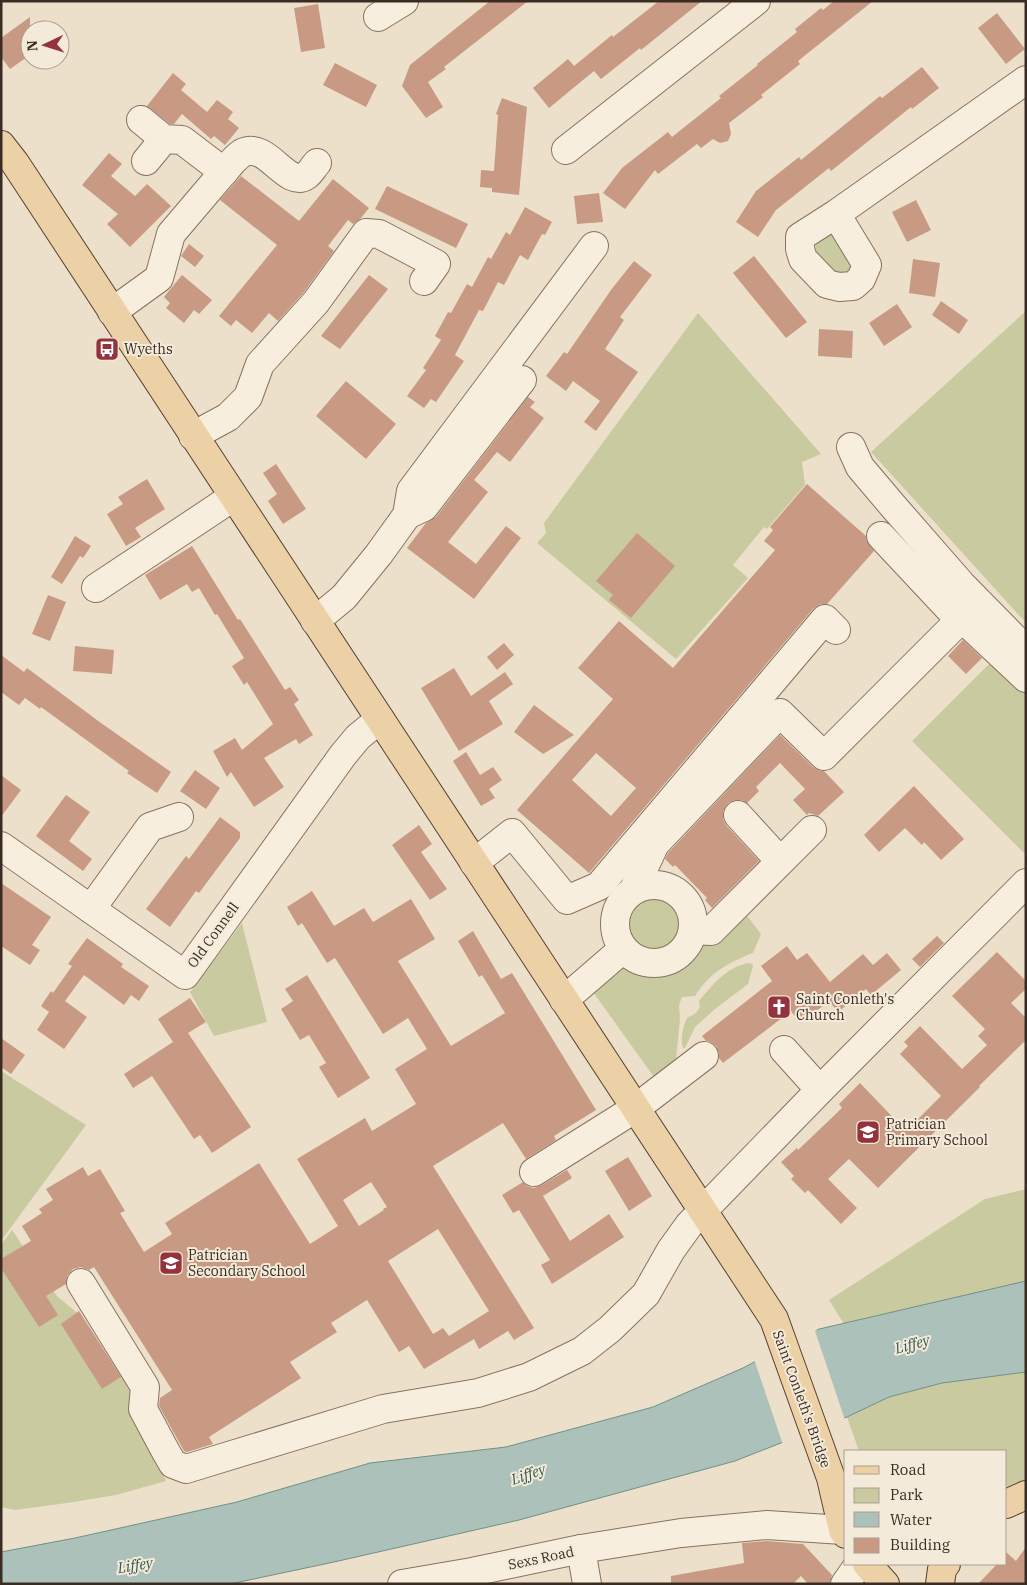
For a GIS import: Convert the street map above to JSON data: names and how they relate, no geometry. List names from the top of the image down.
{
  "streets": {
    "main road": ["Saint Conleth's Bridge"],
    "street": ["Old Connell", "Sexs Road"]
  },
  "crossings": [
    ["Old Connell", "Saint Conleth's Bridge"]
  ],
  "water": ["Liffey"],
  "places": {
    "bus stop": ["Wyeths"],
    "church": ["Saint Conleth's Church"],
    "school or university": ["Patrician Primary School", "Patrician Secondary School"]
  },
  "legend": [
    "Road",
    "Park",
    "Water",
    "Building"
  ],
  "north": "left"
}
